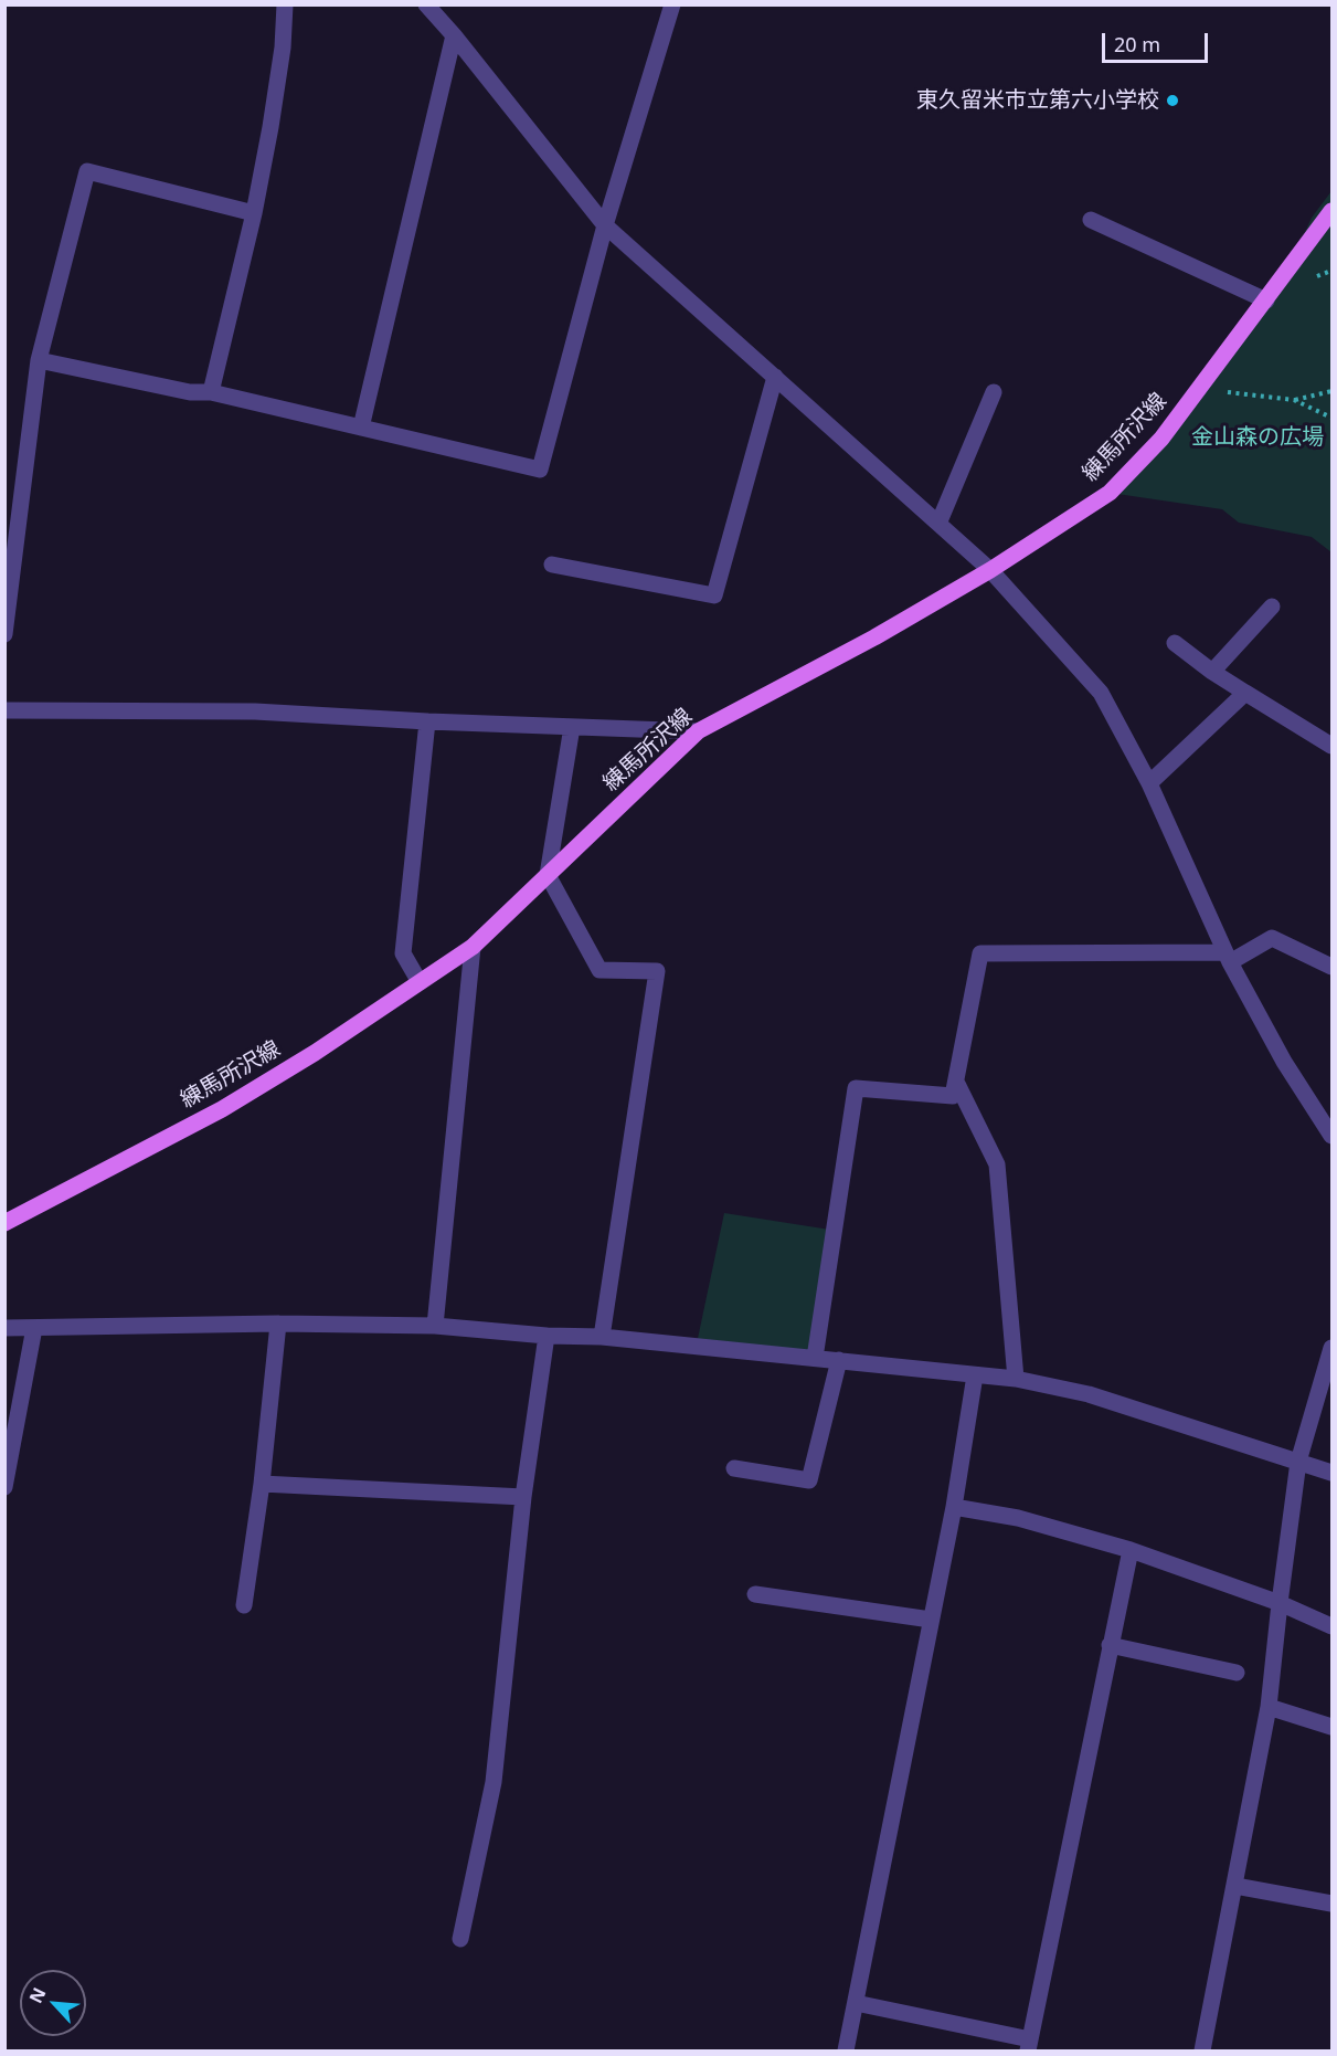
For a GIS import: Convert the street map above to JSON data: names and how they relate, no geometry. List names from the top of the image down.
{
  "streets": {
    "main road": ["練馬所沢線"]
  },
  "parks": ["金山森の広場"],
  "places": ["東久留米市立第六小学校"],
  "scale_bar": "20 m",
  "north": "top left"
}
